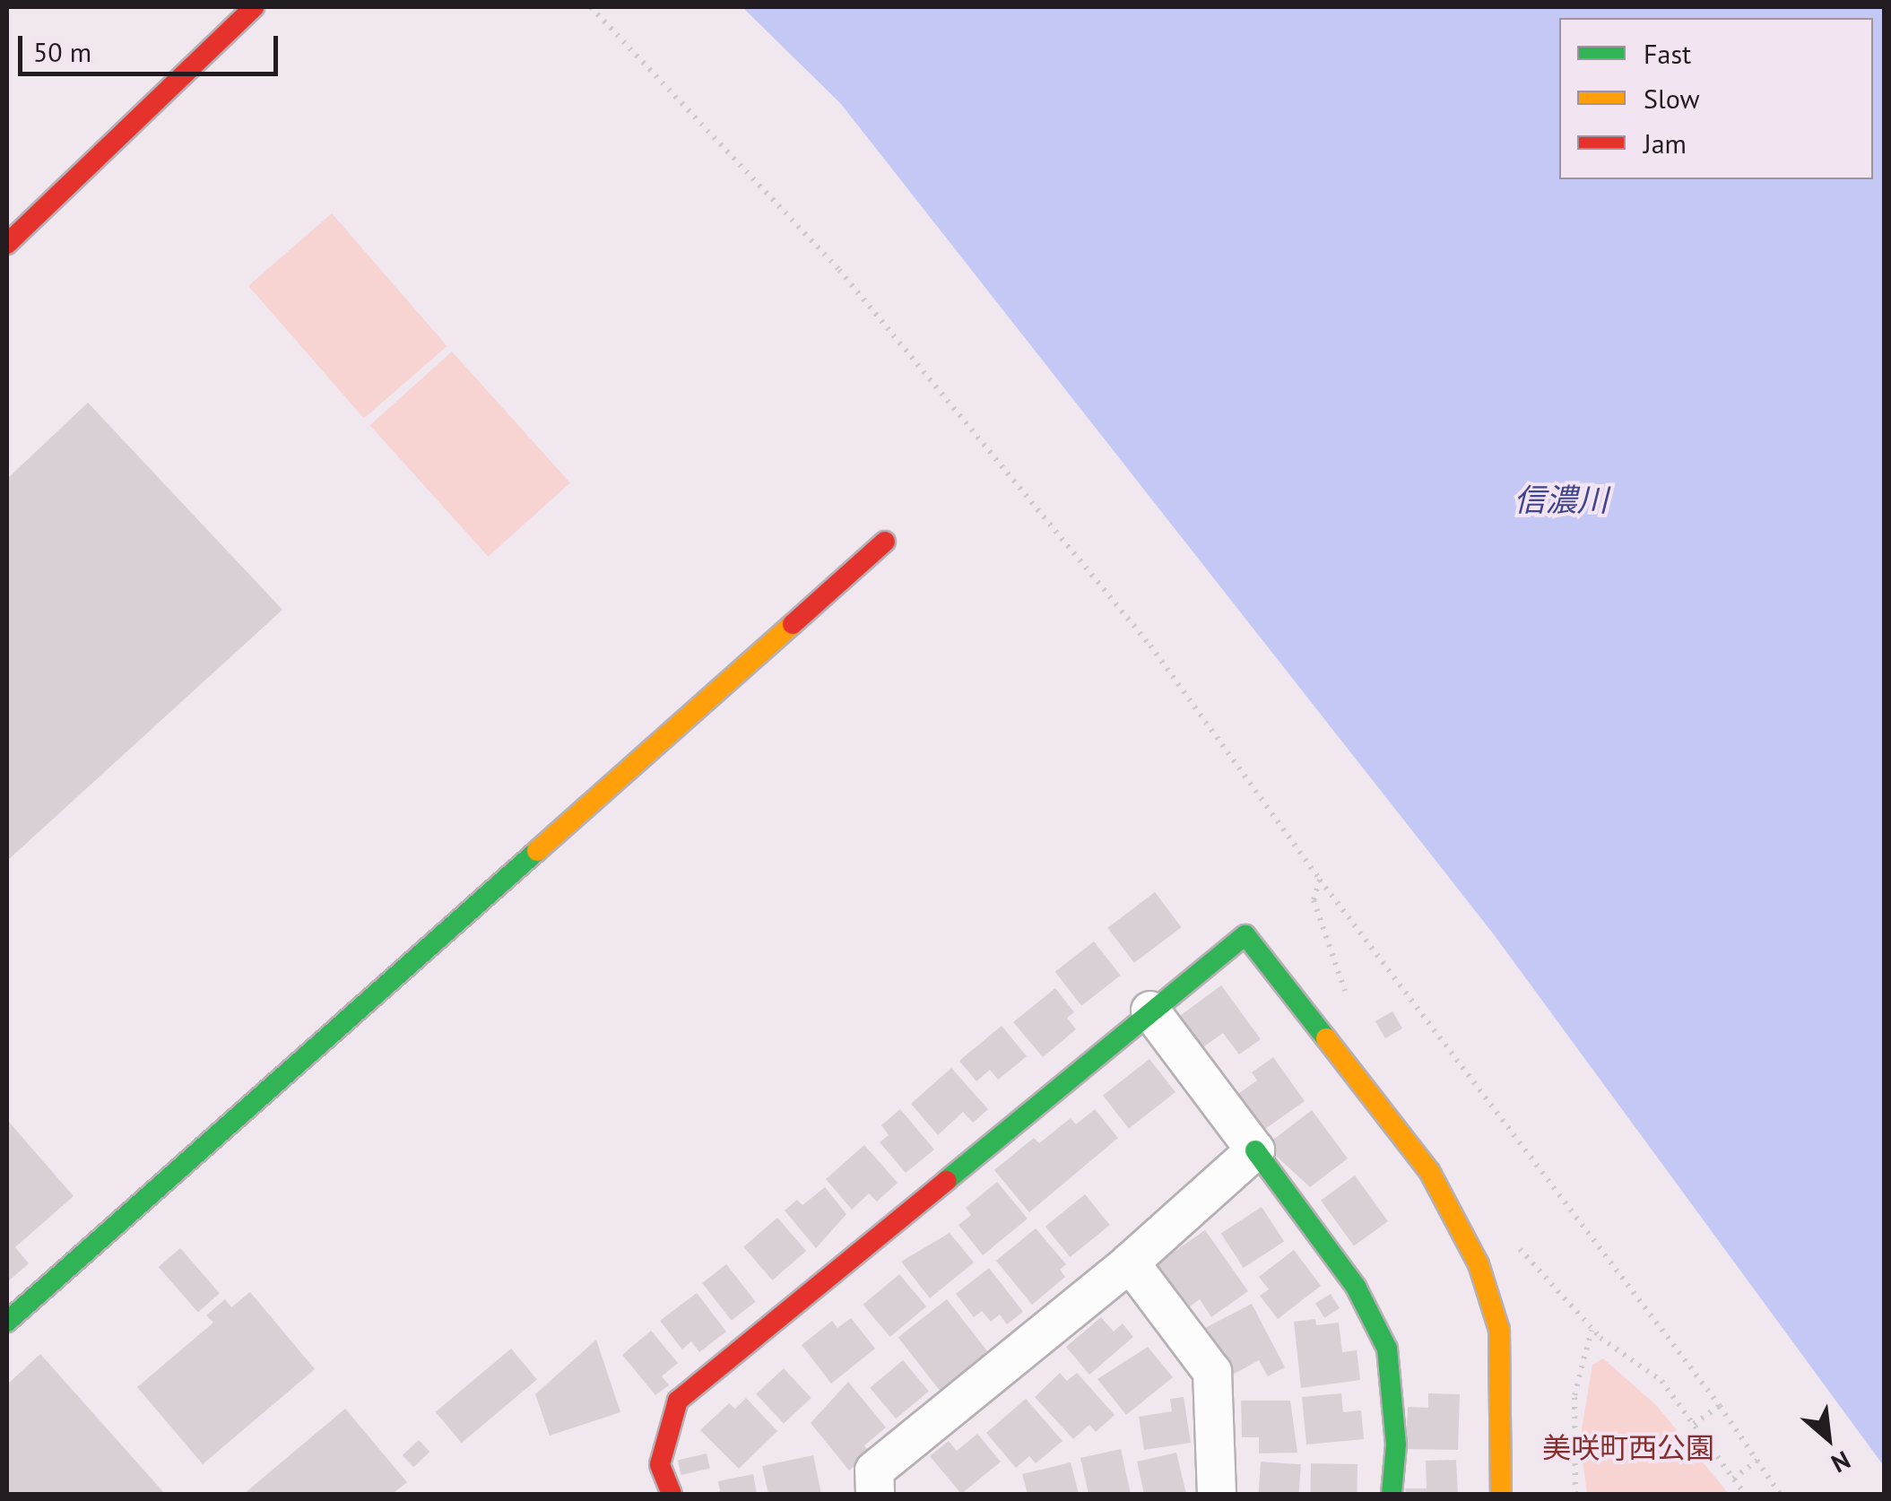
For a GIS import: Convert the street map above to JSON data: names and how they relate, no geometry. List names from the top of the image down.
{
  "water": ["信濃川"],
  "parks": ["美咲町西公園"],
  "legend": ["Fast", "Slow", "Jam"],
  "scale_bar": "50 m",
  "north": "bottom right"
}
